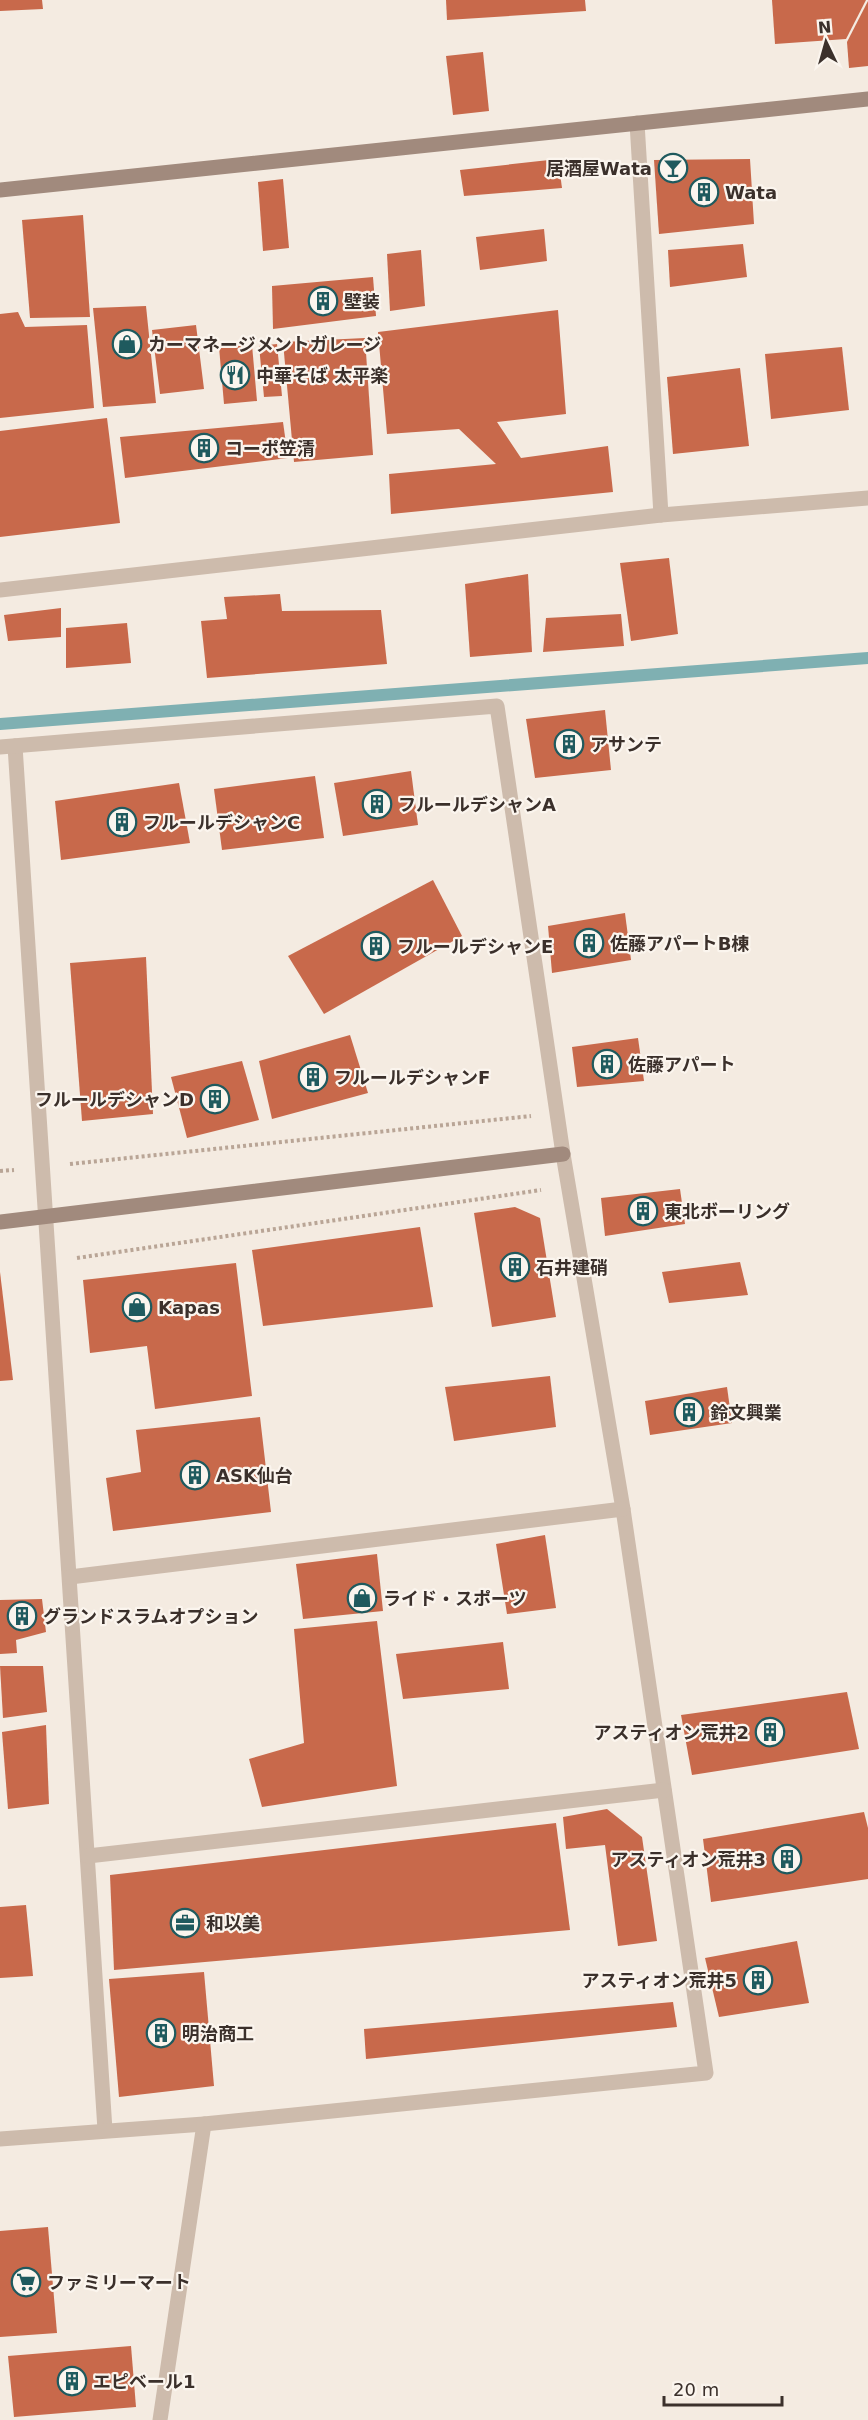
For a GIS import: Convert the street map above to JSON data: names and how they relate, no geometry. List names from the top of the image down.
{
  "places": {
    "bar": ["居酒屋Wata"],
    "building": [
      "Wata",
      "壁装",
      "コーポ笠清",
      "アサンテ",
      "フルールデシャンA",
      "フルールデシャンC",
      "佐藤アパートB棟",
      "フルールデシャンE",
      "佐藤アパート",
      "フルールデシャンF",
      "フルールデシャンD",
      "東北ボーリング",
      "石井建硝",
      "鈴文興業",
      "ASK仙台",
      "グランドスラムオプション",
      "アスティオン荒井2",
      "アスティオン荒井3",
      "アスティオン荒井5",
      "明治商工",
      "エピベール1"
    ],
    "shop": ["カーマネージメントガレージ", "Kapas", "ライド・スポーツ"],
    "restaurant": ["中華そば 太平楽"],
    "office": ["和以美"],
    "supermarket": ["ファミリーマート"]
  },
  "scale_bar": "20 m",
  "north": "top"
}
